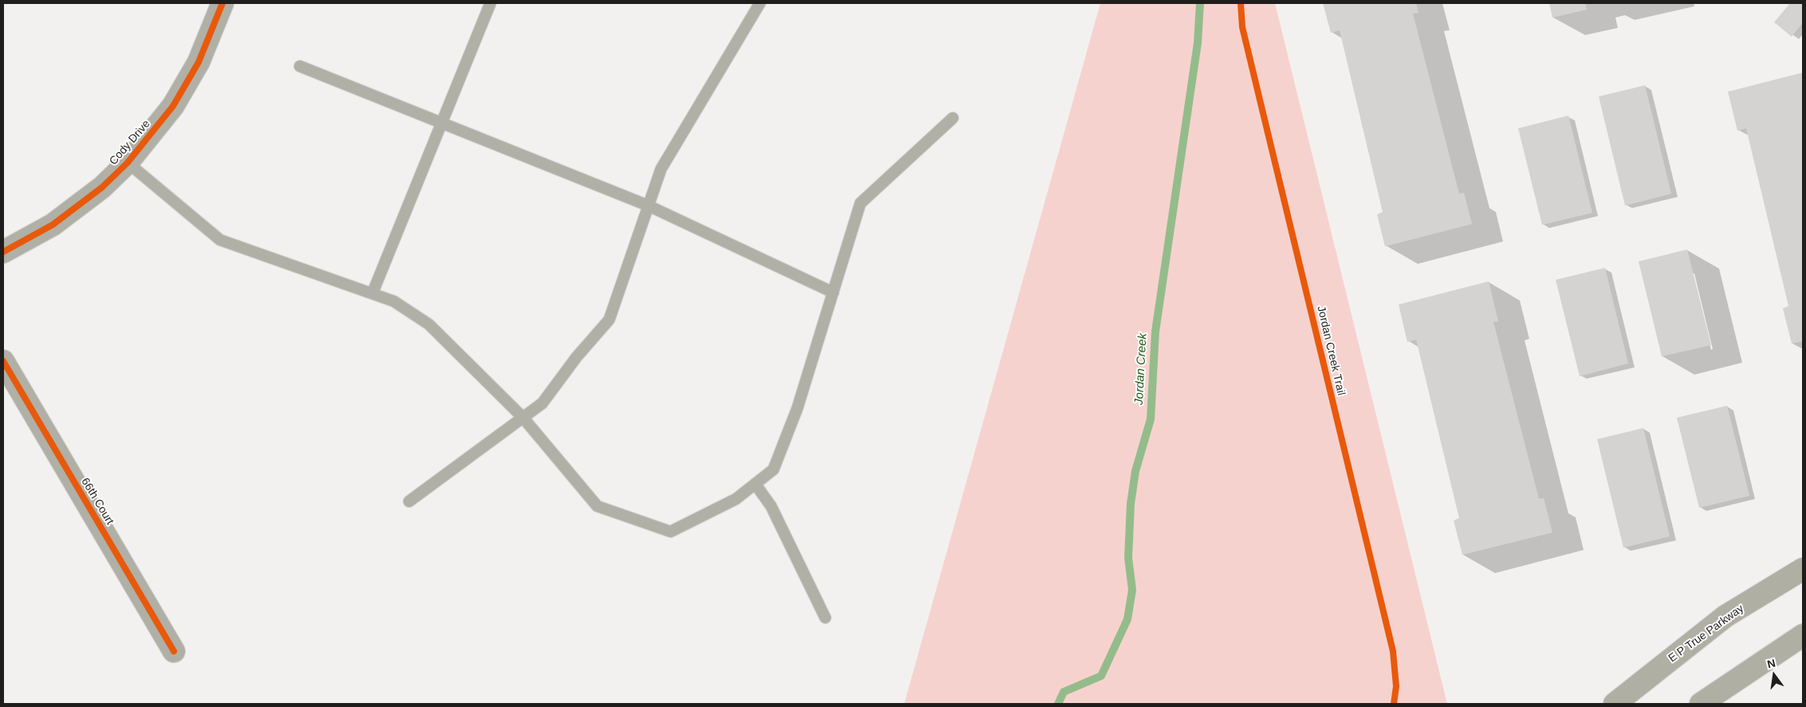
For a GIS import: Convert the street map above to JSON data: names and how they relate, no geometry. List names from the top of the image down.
{
  "streets": {
    "main road": ["E P True Parkway"],
    "street": ["Cody Drive", "66th Court"],
    "cycle path": ["Jordan Creek Trail"]
  },
  "water": ["Jordan Creek"],
  "north": "top"
}
